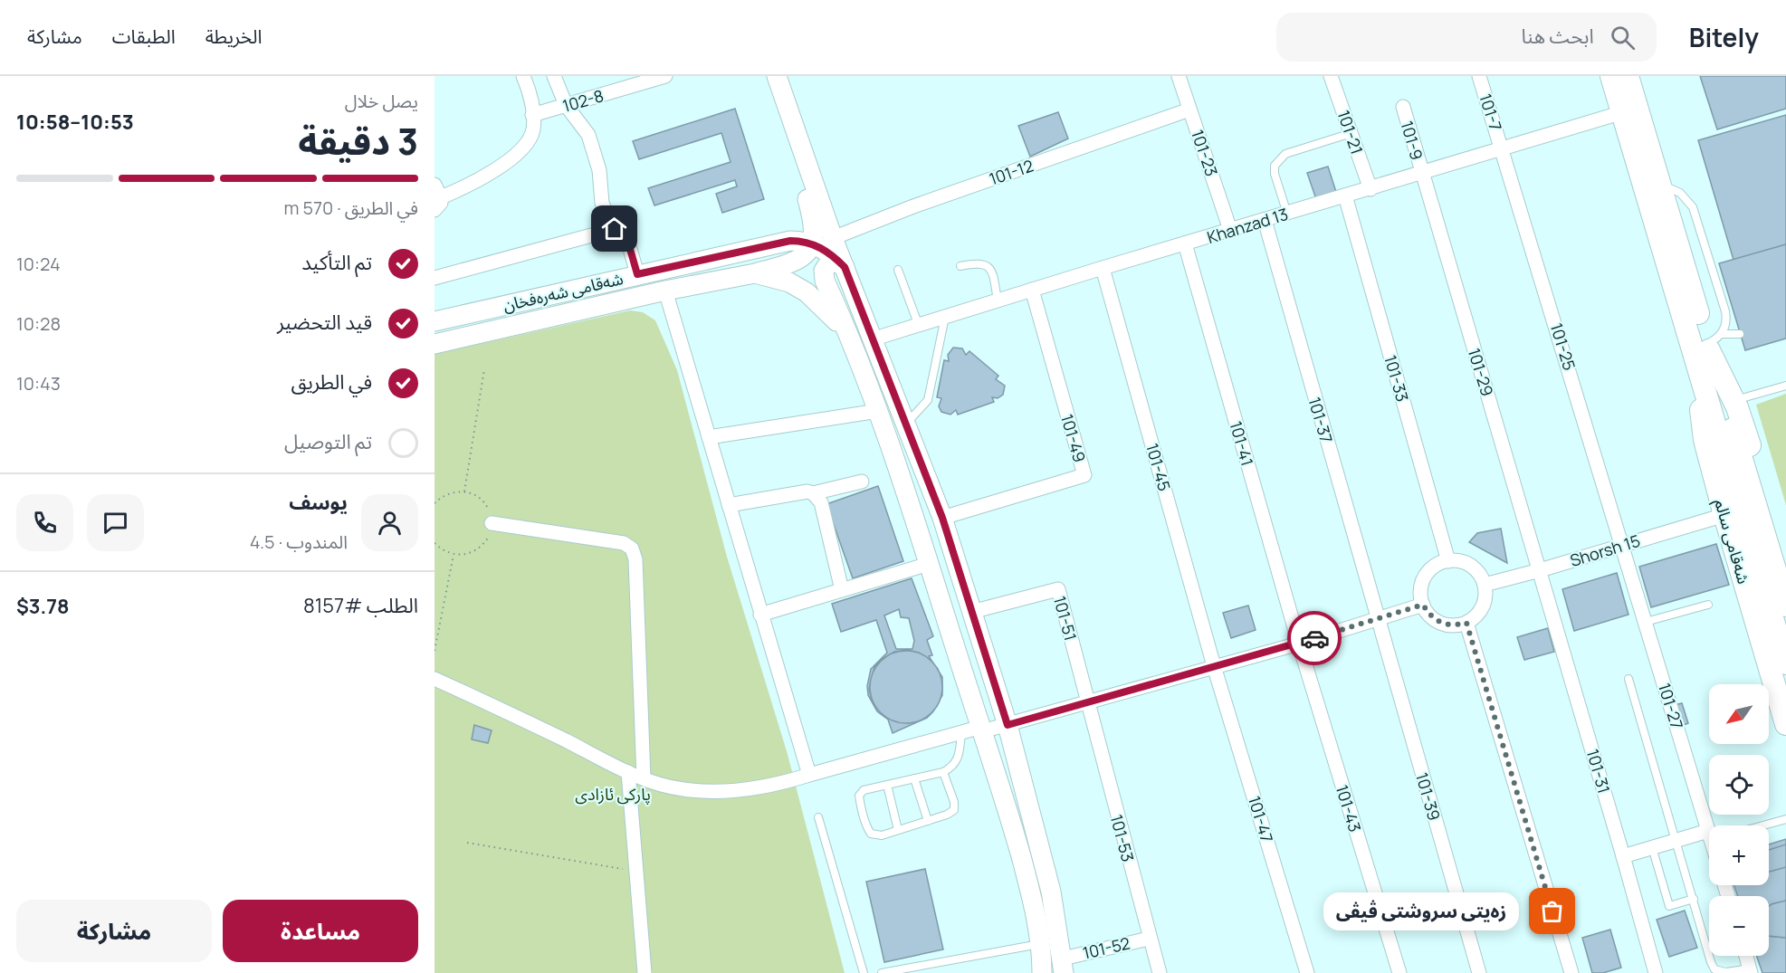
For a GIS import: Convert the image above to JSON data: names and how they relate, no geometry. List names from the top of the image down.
{
  "streets": {
    "main road": ["شەقامی شەرەفخان", "شەقامی سالم"],
    "street": [
      "102-8",
      "101-7",
      "101-21",
      "101-9",
      "101-23",
      "101-12",
      "Khanzad 13",
      "101-25",
      "101-29",
      "101-33",
      "101-37",
      "101-49",
      "101-41",
      "101-45",
      "Shorsh 15",
      "101-51",
      "101-27",
      "101-31",
      "101-39",
      "101-43",
      "101-47",
      "101-53",
      "101-52"
    ]
  },
  "crossings": [
    ["101-7", "Khanzad 13"],
    ["101-7", "101-25"],
    ["101-21", "Khanzad 13"],
    ["101-9", "Khanzad 13"],
    ["101-9", "101-29"],
    ["101-23", "101-12"],
    ["101-23", "Khanzad 13"],
    ["Khanzad 13", "101-25"],
    ["Khanzad 13", "101-29"],
    ["Khanzad 13", "101-33"],
    ["Khanzad 13", "101-37"],
    ["Khanzad 13", "101-49"],
    ["Khanzad 13", "101-41"],
    ["Khanzad 13", "101-45"],
    ["Khanzad 13", "شەقامی سالم"],
    ["101-25", "Shorsh 15"],
    ["101-25", "101-27"],
    ["101-29", "Shorsh 15"],
    ["101-29", "101-31"],
    ["101-33", "Shorsh 15"],
    ["101-37", "101-39"],
    ["101-41", "101-43"],
    ["101-45", "101-47"],
    ["شەقامی سالم", "Shorsh 15"],
    ["Shorsh 15", "101-27"],
    ["Shorsh 15", "101-31"],
    ["101-51", "101-53"],
    ["101-53", "101-52"]
  ],
  "parks": ["پارکی ئازادی"],
  "places": ["زەیتی سروشتی ڤیڤی"],
  "north": "bottom left",
  "page": {
    "header": "Bitely",
    "search": "ابحث هنا",
    "nav": ["الخريطة", "الطبقات", "مشاركة"],
    "heading": ["3 دقيقة", "يصل خلال", "10:53–10:58"],
    "panel": [
      "يوسف",
      "المندوب · 4.5",
      "الطلب #8157",
      "$3.78"
    ],
    "bar": "في الطريق · 570 m",
    "list": [
      ["تم التأكيد", "10:24"],
      ["قيد التحضير", "10:28"],
      ["في الطريق", "10:43"],
      "تم التوصيل"
    ],
    "map_buttons": ["+", "−"],
    "buttons": ["مساعدة", "مشاركة"],
    "bubble": "زەیتی سروشتی ڤیڤی"
  }
}
